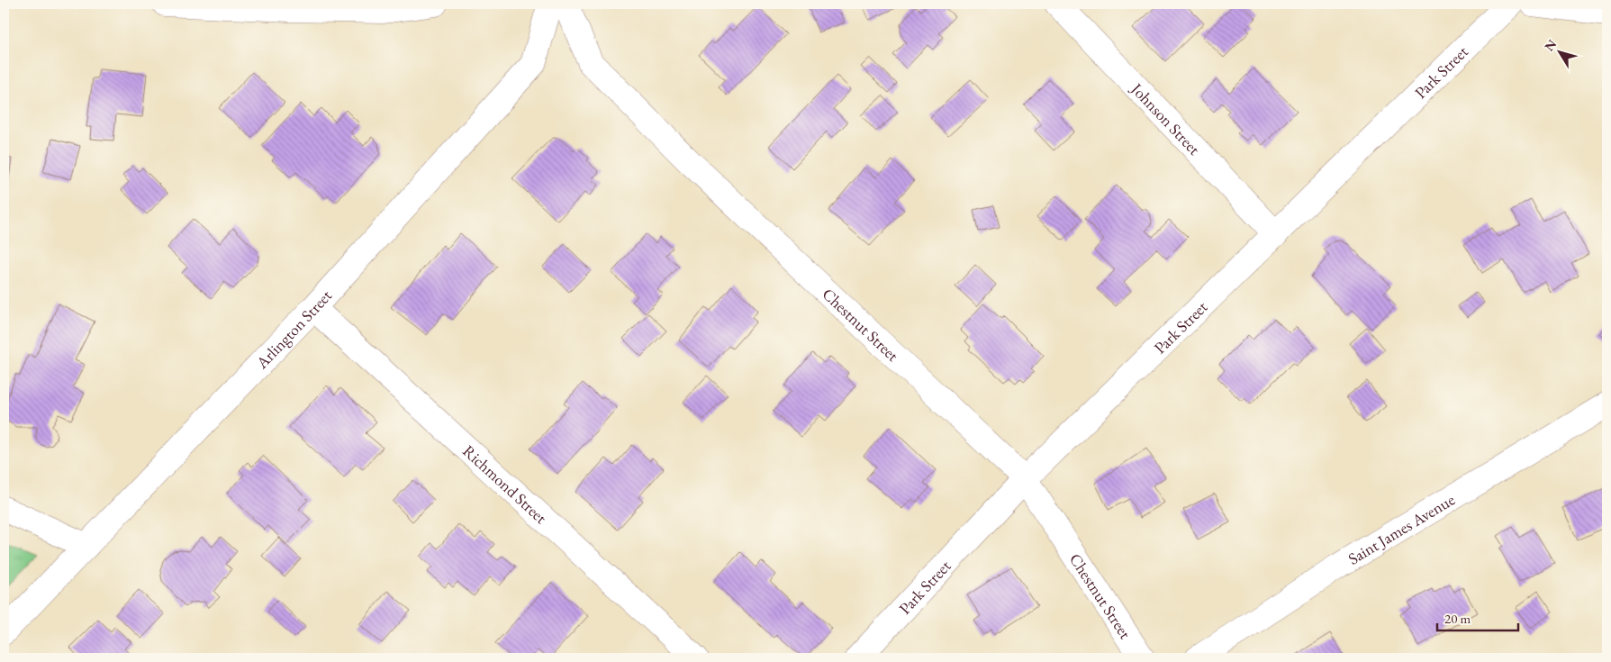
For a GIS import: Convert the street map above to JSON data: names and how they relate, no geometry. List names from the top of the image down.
{
  "streets": {
    "street": [
      "Park Street",
      "Johnson Street",
      "Chestnut Street",
      "Arlington Street",
      "Richmond Street",
      "Saint James Avenue"
    ]
  },
  "crossings": [
    ["Park Street", "Johnson Street"],
    ["Park Street", "Chestnut Street"],
    ["Arlington Street", "Richmond Street"]
  ],
  "scale_bar": "20 m",
  "north": "top left"
}
